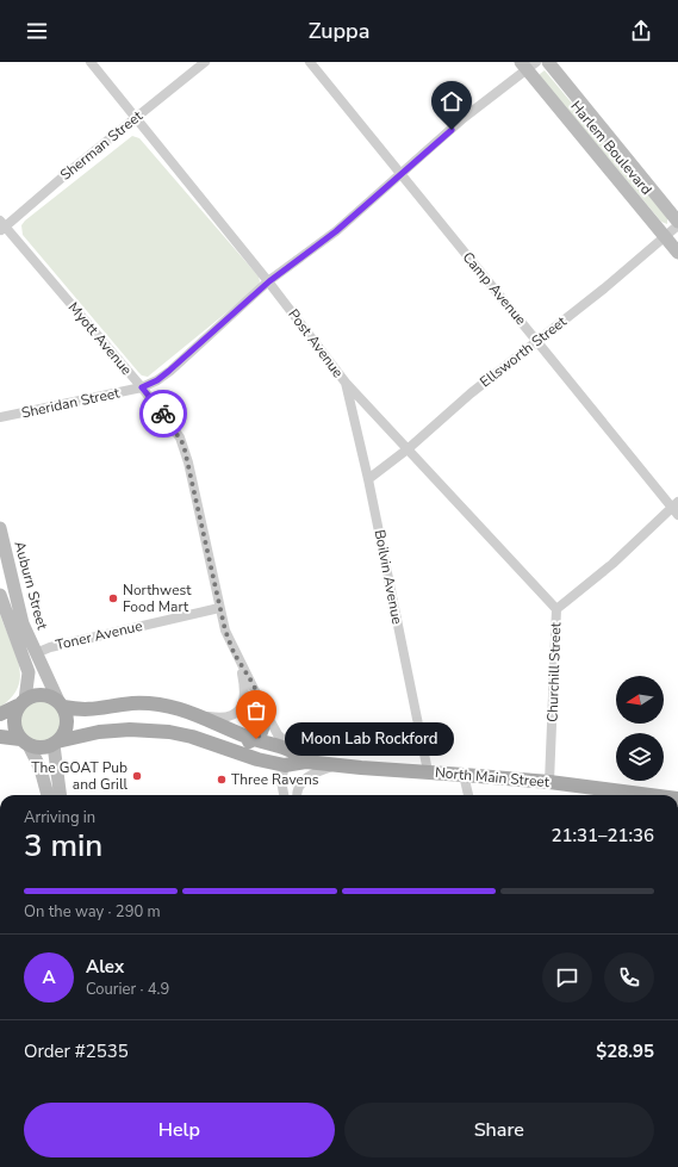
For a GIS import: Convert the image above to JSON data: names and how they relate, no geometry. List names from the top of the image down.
{
  "streets": {
    "main road": ["North Main Street"],
    "street": [
      "Sherman Street",
      "Harlem Boulevard",
      "Camp Avenue",
      "Myott Avenue",
      "Post Avenue",
      "Ellsworth Street",
      "Sheridan Street",
      "Boilvin Avenue",
      "Auburn Street",
      "Toner Avenue",
      "Churchill Street"
    ]
  },
  "crossings": [
    ["Sherman Street", "Myott Avenue"],
    ["Sherman Street", "Post Avenue"],
    ["Harlem Boulevard", "Ellsworth Street"],
    ["Harlem Boulevard", "Sheridan Street"],
    ["Camp Avenue", "Ellsworth Street"],
    ["Camp Avenue", "Sheridan Street"],
    ["Camp Avenue", "Churchill Street"],
    ["Myott Avenue", "Sheridan Street"],
    ["Myott Avenue", "Toner Avenue"],
    ["Myott Avenue", "North Main Street"],
    ["Post Avenue", "Ellsworth Street"],
    ["Post Avenue", "Sheridan Street"],
    ["Post Avenue", "Boilvin Avenue"],
    ["Post Avenue", "Churchill Street"],
    ["Ellsworth Street", "Boilvin Avenue"],
    ["Boilvin Avenue", "North Main Street"],
    ["Auburn Street", "Toner Avenue"],
    ["Auburn Street", "North Main Street"],
    ["Churchill Street", "North Main Street"]
  ],
  "places": [
    "Northwest Food Mart",
    "Moon Lab Rockford",
    "The GOAT Pub and Grill",
    "Three Ravens"
  ],
  "north": "left",
  "page": {
    "header": "Zuppa",
    "bubble": "Moon Lab Rockford",
    "heading": ["3 min", "Arriving in", "21:31–21:36"],
    "panel": [
      "Alex",
      "Courier · 4.9",
      "Order #2535",
      "$28.95"
    ],
    "bar": "On the way · 290 m",
    "round": "A",
    "buttons": ["Help", "Share"]
  }
}
